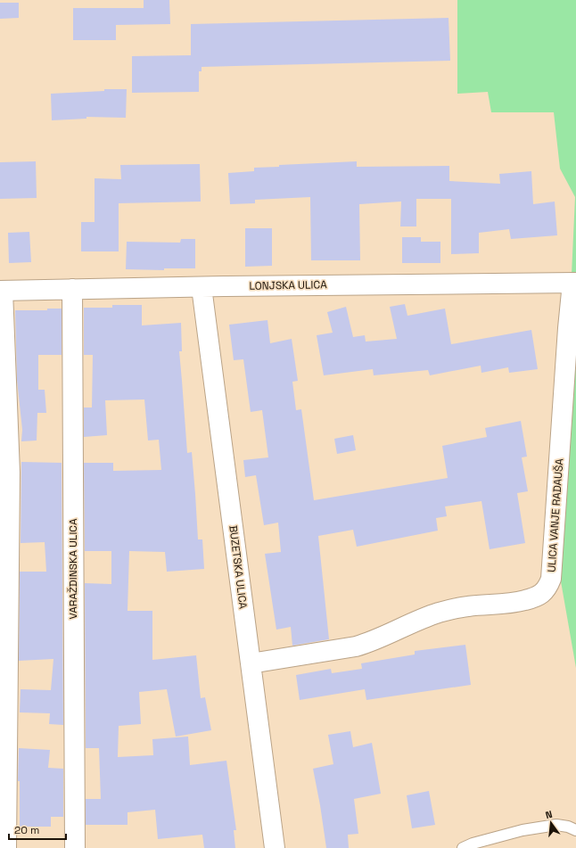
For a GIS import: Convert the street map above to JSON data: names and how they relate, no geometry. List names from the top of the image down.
{
  "streets": {
    "street": [
      "LONJSKA ULICA",
      "ULICA VANJE RADAUŠA",
      "BUZETSKA ULICA",
      "VARAŽDINSKA ULICA"
    ]
  },
  "crossings": [
    ["LONJSKA ULICA", "ULICA VANJE RADAUŠA"],
    ["LONJSKA ULICA", "BUZETSKA ULICA"],
    ["LONJSKA ULICA", "VARAŽDINSKA ULICA"],
    ["ULICA VANJE RADAUŠA", "BUZETSKA ULICA"]
  ],
  "scale_bar": "20 m",
  "north": "top"
}
